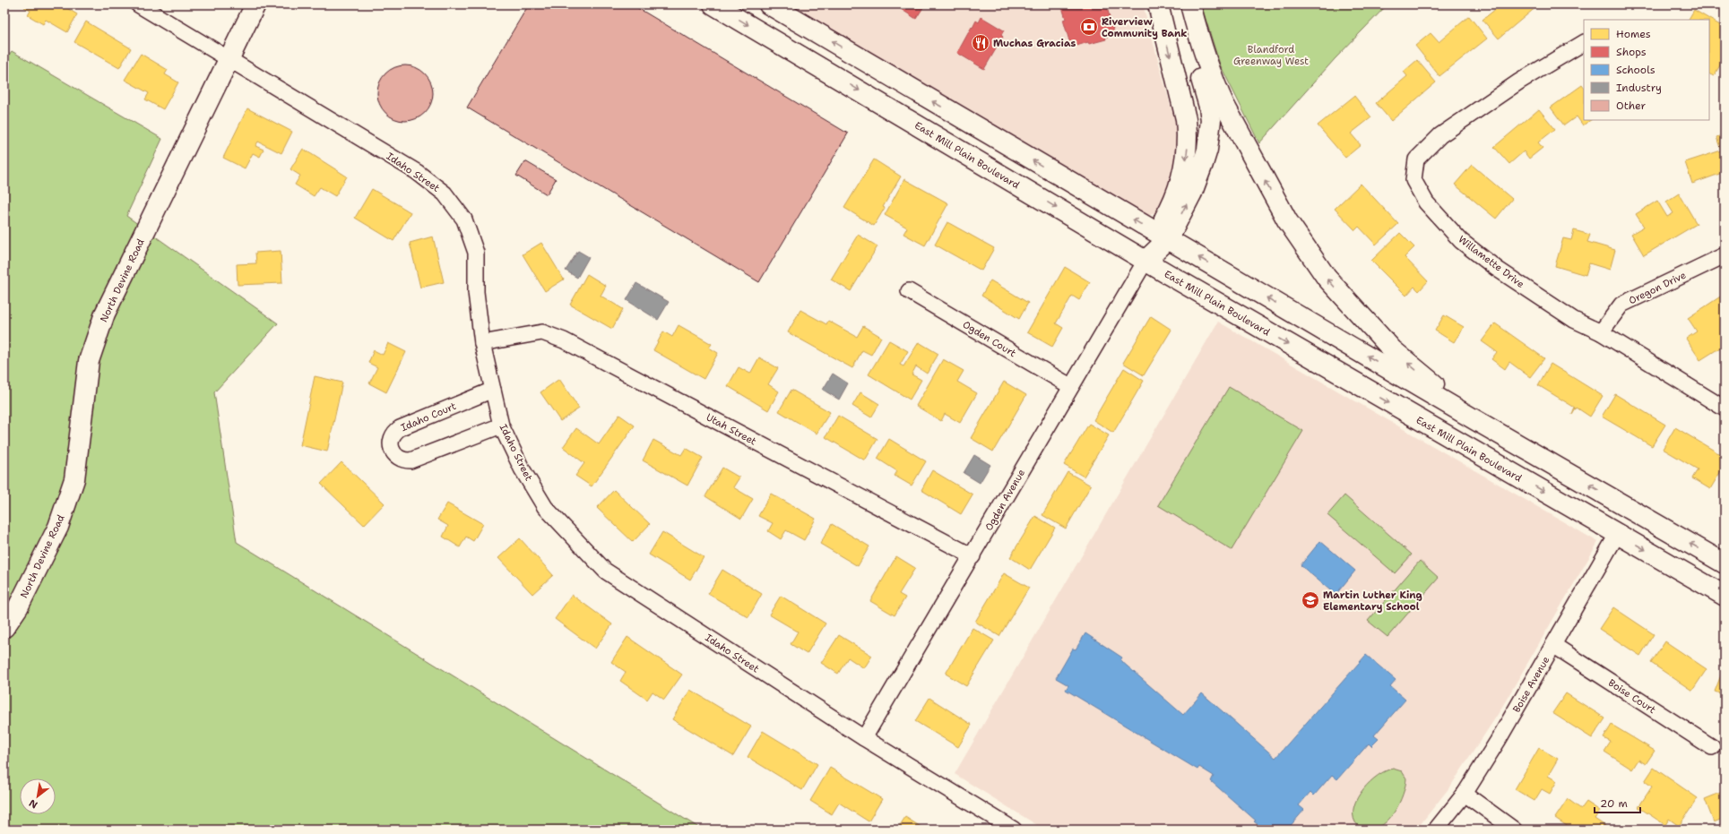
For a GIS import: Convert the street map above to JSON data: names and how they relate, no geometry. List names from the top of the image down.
{
  "streets": {
    "main road": ["East Mill Plain Boulevard", "North Devine Road"],
    "street": [
      "Idaho Street",
      "Willamette Drive",
      "Oregon Drive",
      "Ogden Court",
      "Idaho Court",
      "Utah Street",
      "Ogden Avenue",
      "Boise Avenue",
      "Boise Court"
    ]
  },
  "crossings": [
    ["East Mill Plain Boulevard", "Ogden Avenue"],
    ["East Mill Plain Boulevard", "Boise Avenue"],
    ["Idaho Street", "North Devine Road"],
    ["Idaho Street", "Idaho Court"],
    ["Idaho Street", "Utah Street"],
    ["Idaho Street", "Ogden Avenue"],
    ["Willamette Drive", "Oregon Drive"],
    ["Ogden Court", "Ogden Avenue"],
    ["Utah Street", "Ogden Avenue"],
    ["Boise Avenue", "Boise Court"]
  ],
  "parks": ["Blandford Greenway West"],
  "places": {
    "bank": ["Riverview Community Bank"],
    "restaurant": ["Muchas Gracias"],
    "school or university": ["Martin Luther King Elementary School"]
  },
  "legend": [
    "Homes",
    "Shops",
    "Schools",
    "Industry",
    "Other"
  ],
  "scale_bar": "20 m",
  "north": "bottom left"
}
